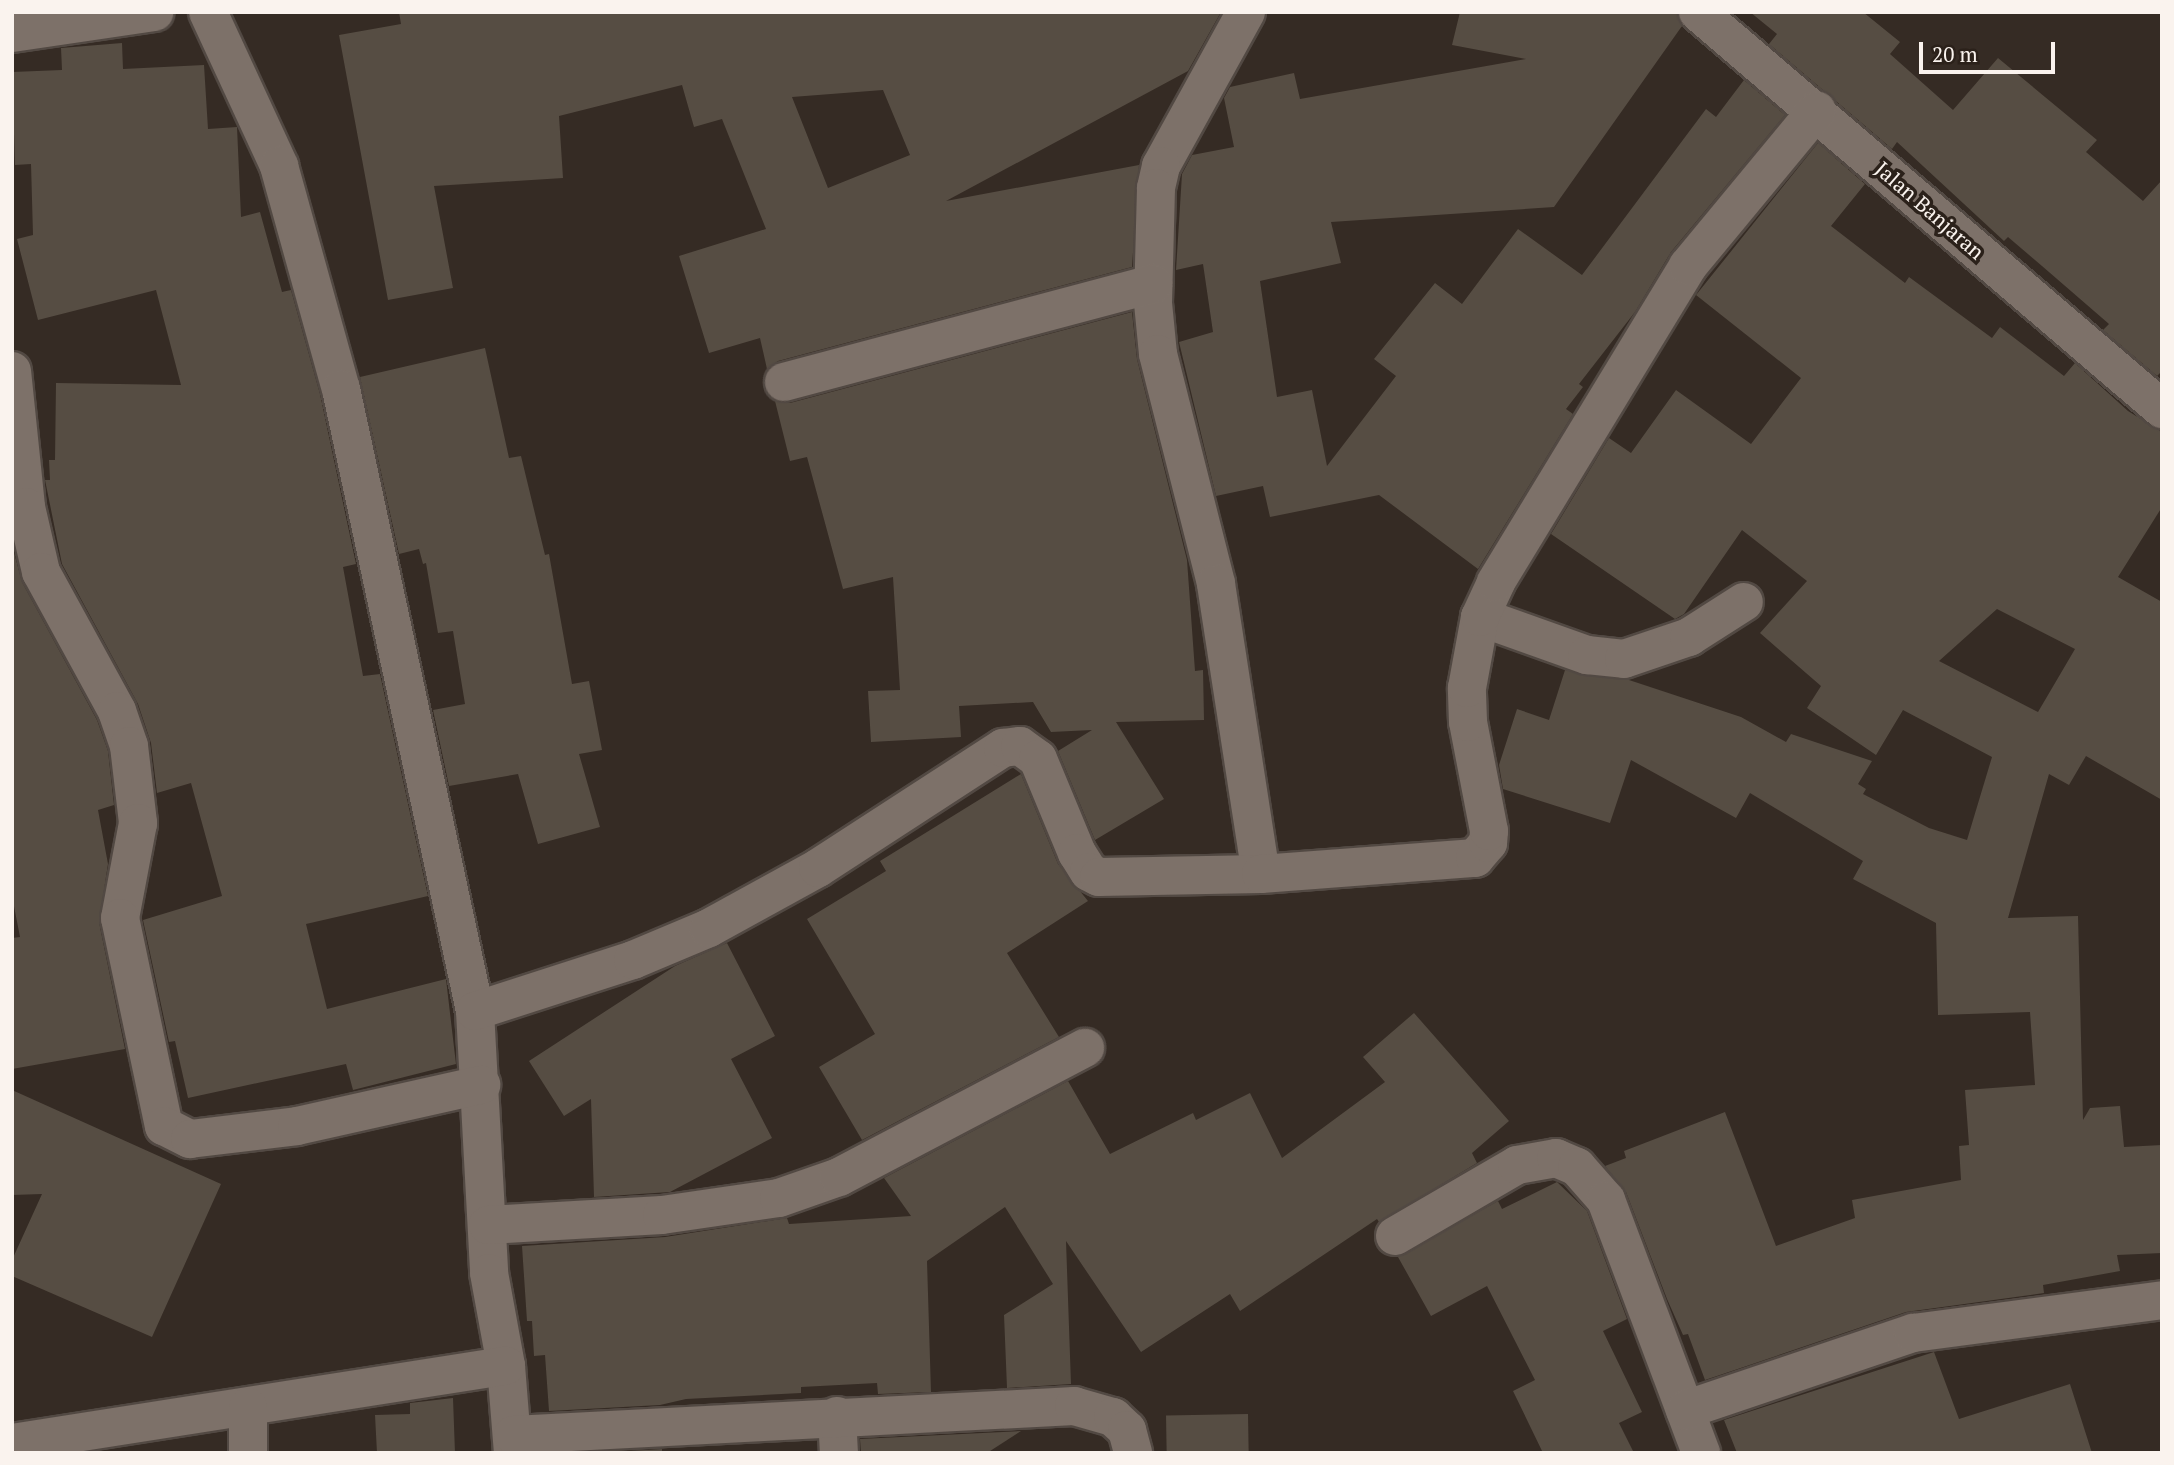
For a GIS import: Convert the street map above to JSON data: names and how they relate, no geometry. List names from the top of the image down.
{
  "streets": {
    "street": ["Jalan Banjaran"]
  },
  "scale_bar": "20 m"
}
